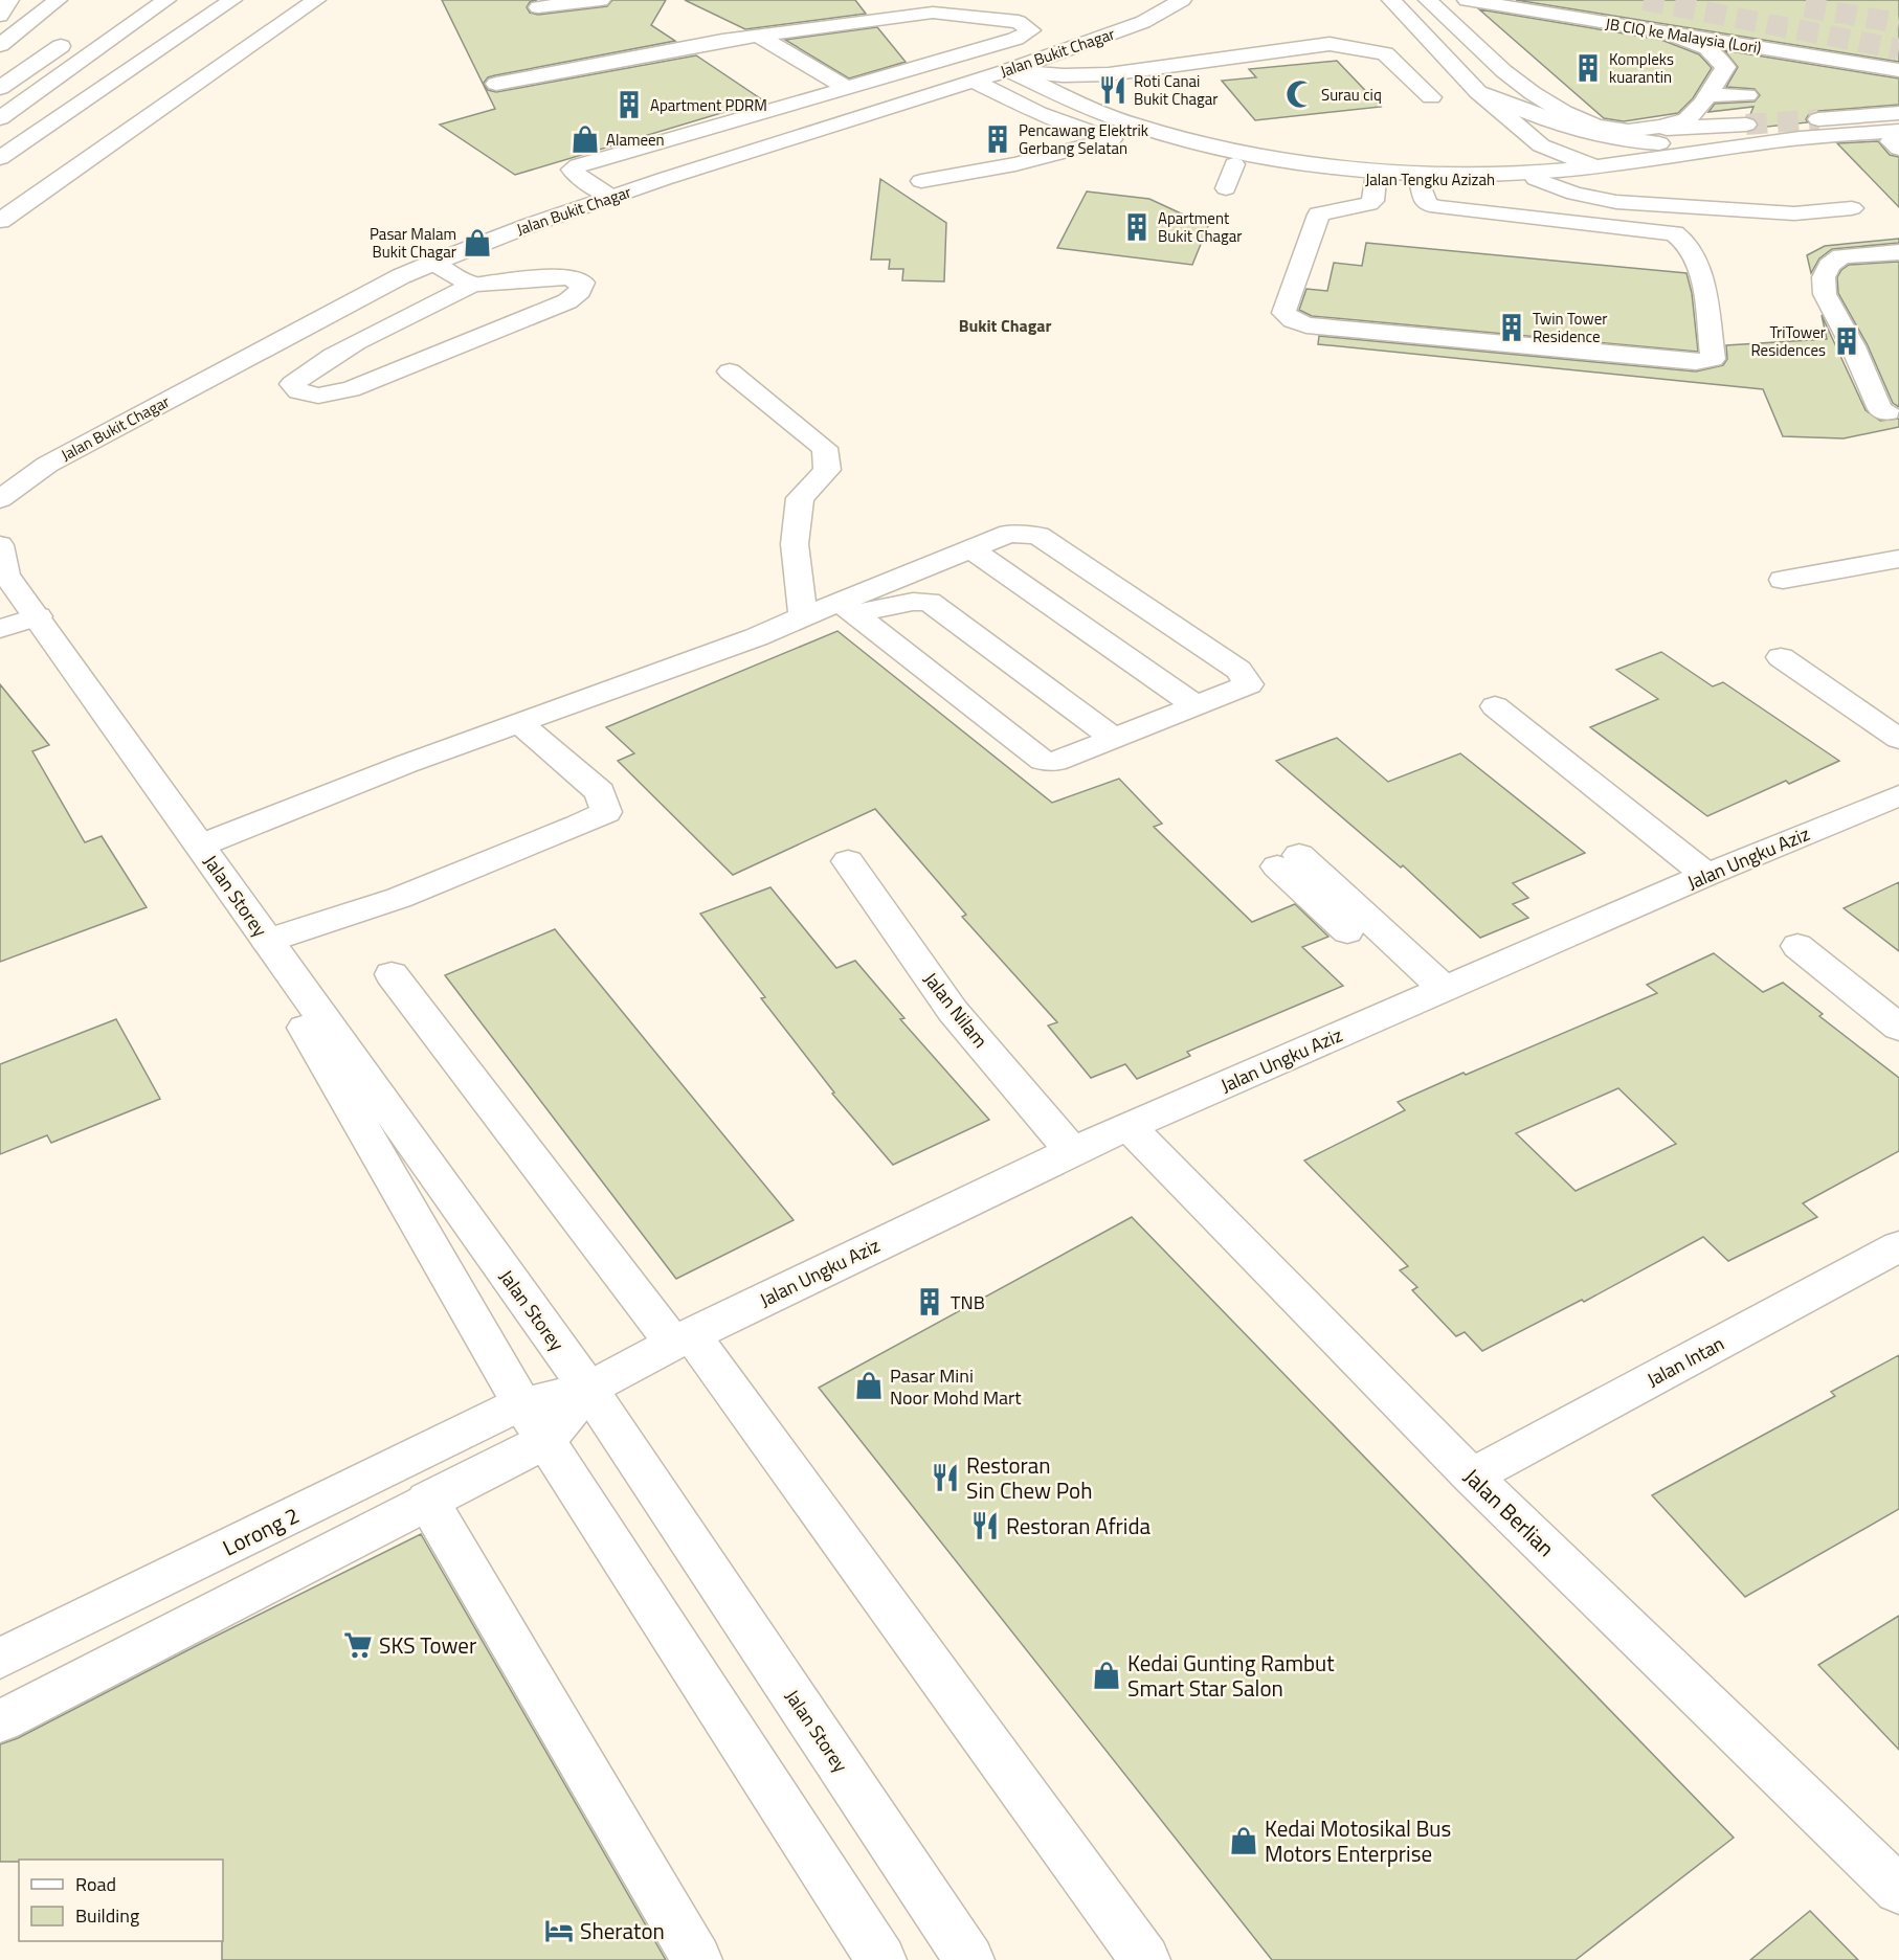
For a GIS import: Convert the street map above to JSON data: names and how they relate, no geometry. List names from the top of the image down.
{
  "streets": {
    "main road": [
      "JB CIQ ke Malaysia (Lori)",
      "Jalan Bukit Chagar",
      "Jalan Tengku Azizah",
      "Jalan Ungku Aziz",
      "Jalan Storey",
      "Jalan Nilam",
      "Jalan Intan",
      "Jalan Berlian",
      "Lorong 2"
    ]
  },
  "crossings": [
    ["Jalan Bukit Chagar", "Jalan Tengku Azizah"],
    ["Jalan Ungku Aziz", "Jalan Storey"],
    ["Jalan Ungku Aziz", "Jalan Nilam"],
    ["Jalan Ungku Aziz", "Jalan Berlian"],
    ["Jalan Ungku Aziz", "Lorong 2"],
    ["Jalan Storey", "Lorong 2"],
    ["Jalan Intan", "Jalan Berlian"]
  ],
  "districts": ["Bukit Chagar"],
  "places": {
    "building": [
      "Kompleks kuarantin",
      "Apartment PDRM",
      "Pencawang Elektrik Gerbang Selatan",
      "Apartment Bukit Chagar",
      "Twin Tower Residence",
      "TriTower Residences",
      "TNB"
    ],
    "restaurant": ["Roti Canai Bukit Chagar", "Restoran Sin Chew Poh", "Restoran Afrida"],
    "mosque": ["Surau ciq"],
    "shop": [
      "Alameen",
      "Pasar Malam Bukit Chagar",
      "Pasar Mini Noor Mohd Mart",
      "Kedai Gunting Rambut Smart Star Salon",
      "Kedai Motosikal Bus Motors Enterprise"
    ],
    "supermarket": ["SKS Tower"],
    "hotel": ["Sheraton"]
  },
  "legend": ["Road", "Building"]
}
